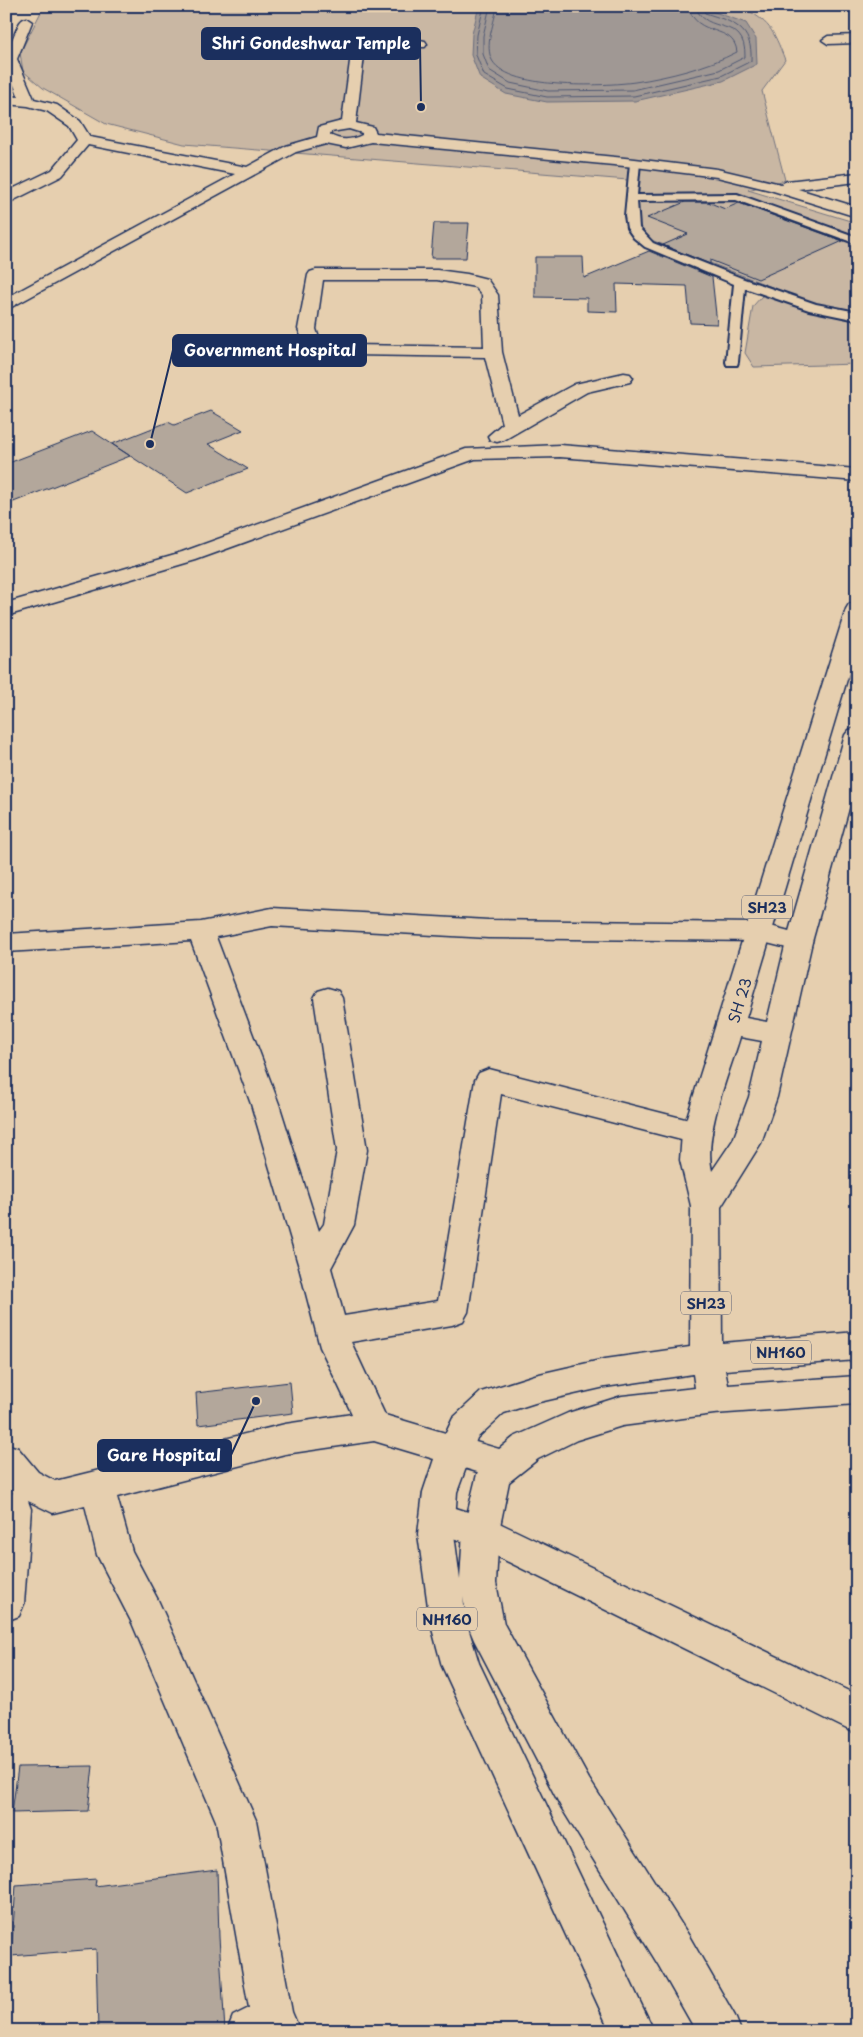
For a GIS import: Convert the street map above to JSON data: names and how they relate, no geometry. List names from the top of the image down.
{
  "streets": {
    "street": ["SH23", "SH 23", "NH160"]
  },
  "crossings": [
    ["SH 23", "NH160"]
  ],
  "places": ["Shri Gondeshwar Temple", "Government Hospital", "Gare Hospital"]
}
